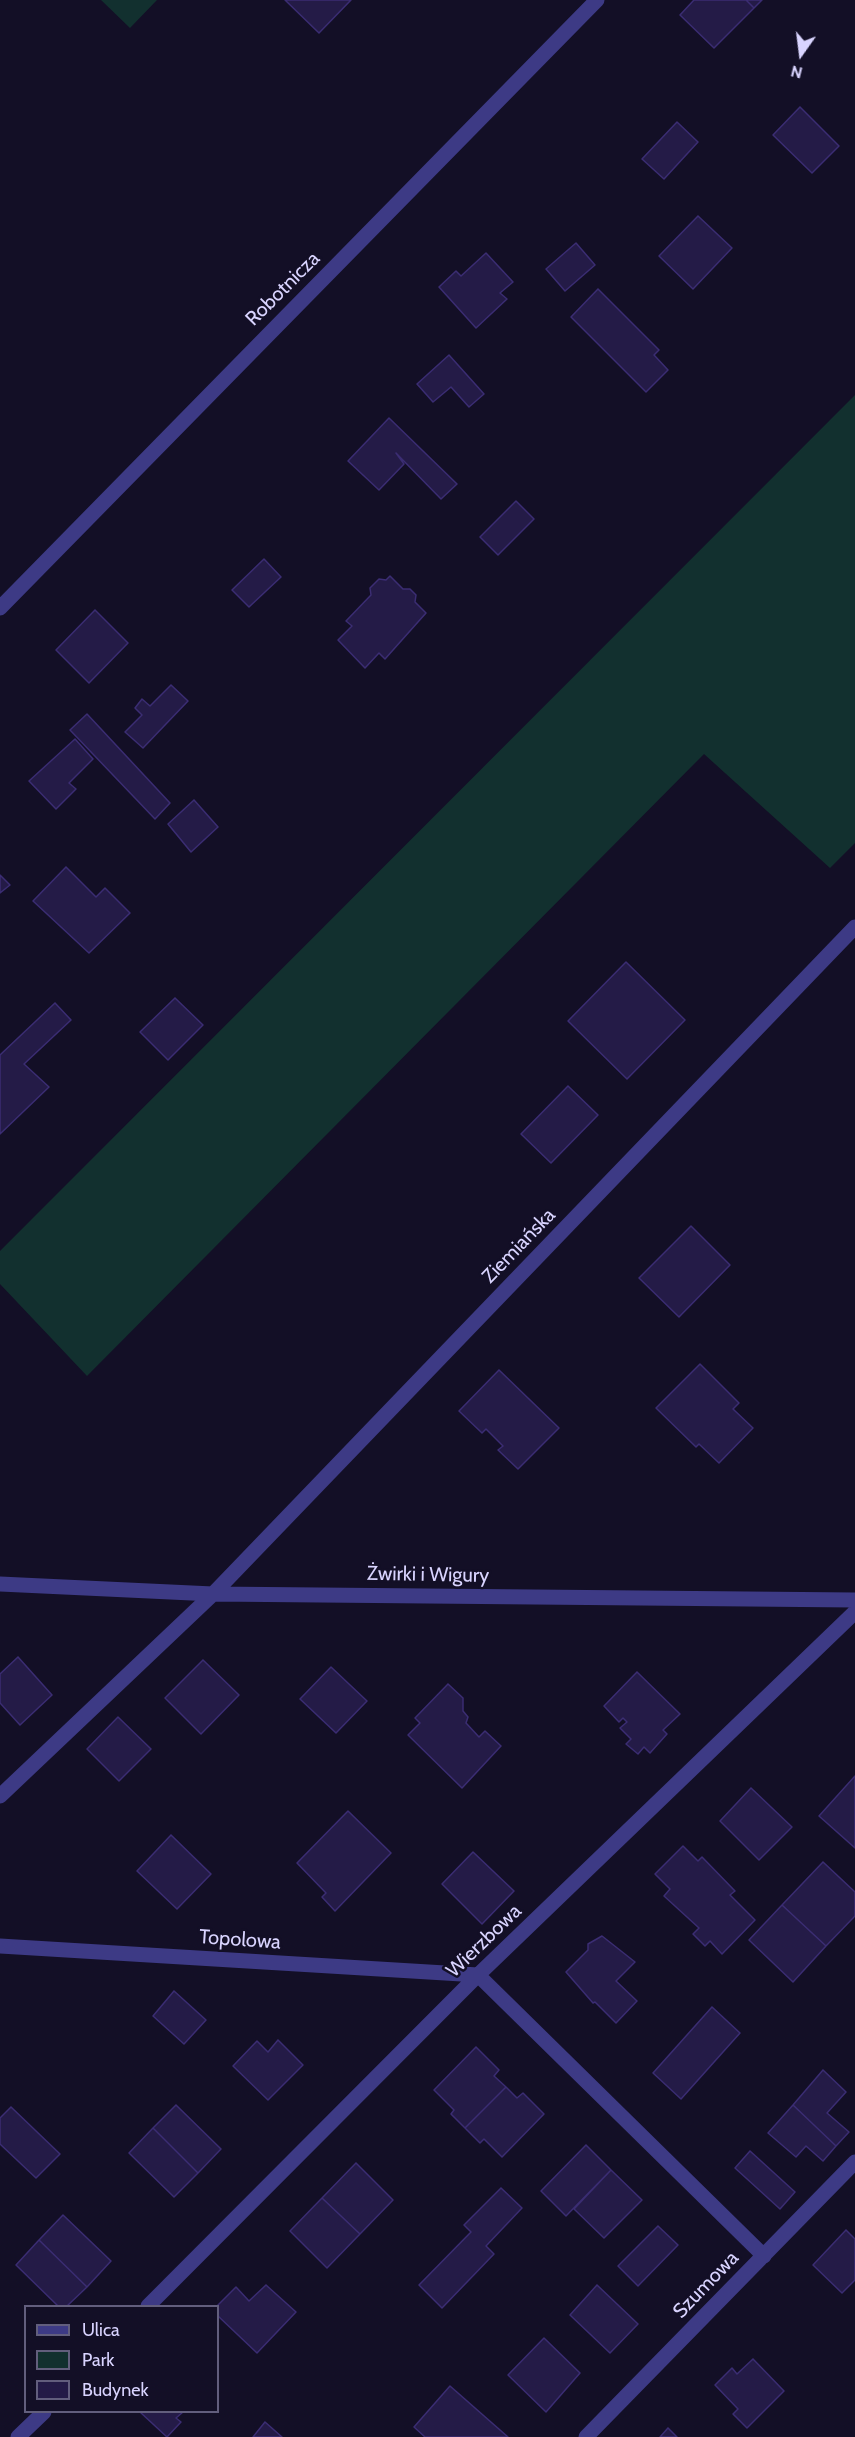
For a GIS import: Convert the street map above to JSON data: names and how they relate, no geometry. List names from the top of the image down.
{
  "streets": {
    "street": [
      "Robotnicza",
      "Ziemiańska",
      "Żwirki i Wigury",
      "Topolowa",
      "Wierzbowa",
      "Szumowa"
    ]
  },
  "crossings": [
    ["Ziemiańska", "Żwirki i Wigury"],
    ["Topolowa", "Wierzbowa"]
  ],
  "legend": ["Ulica", "Park", "Budynek"],
  "north": "bottom"
}
